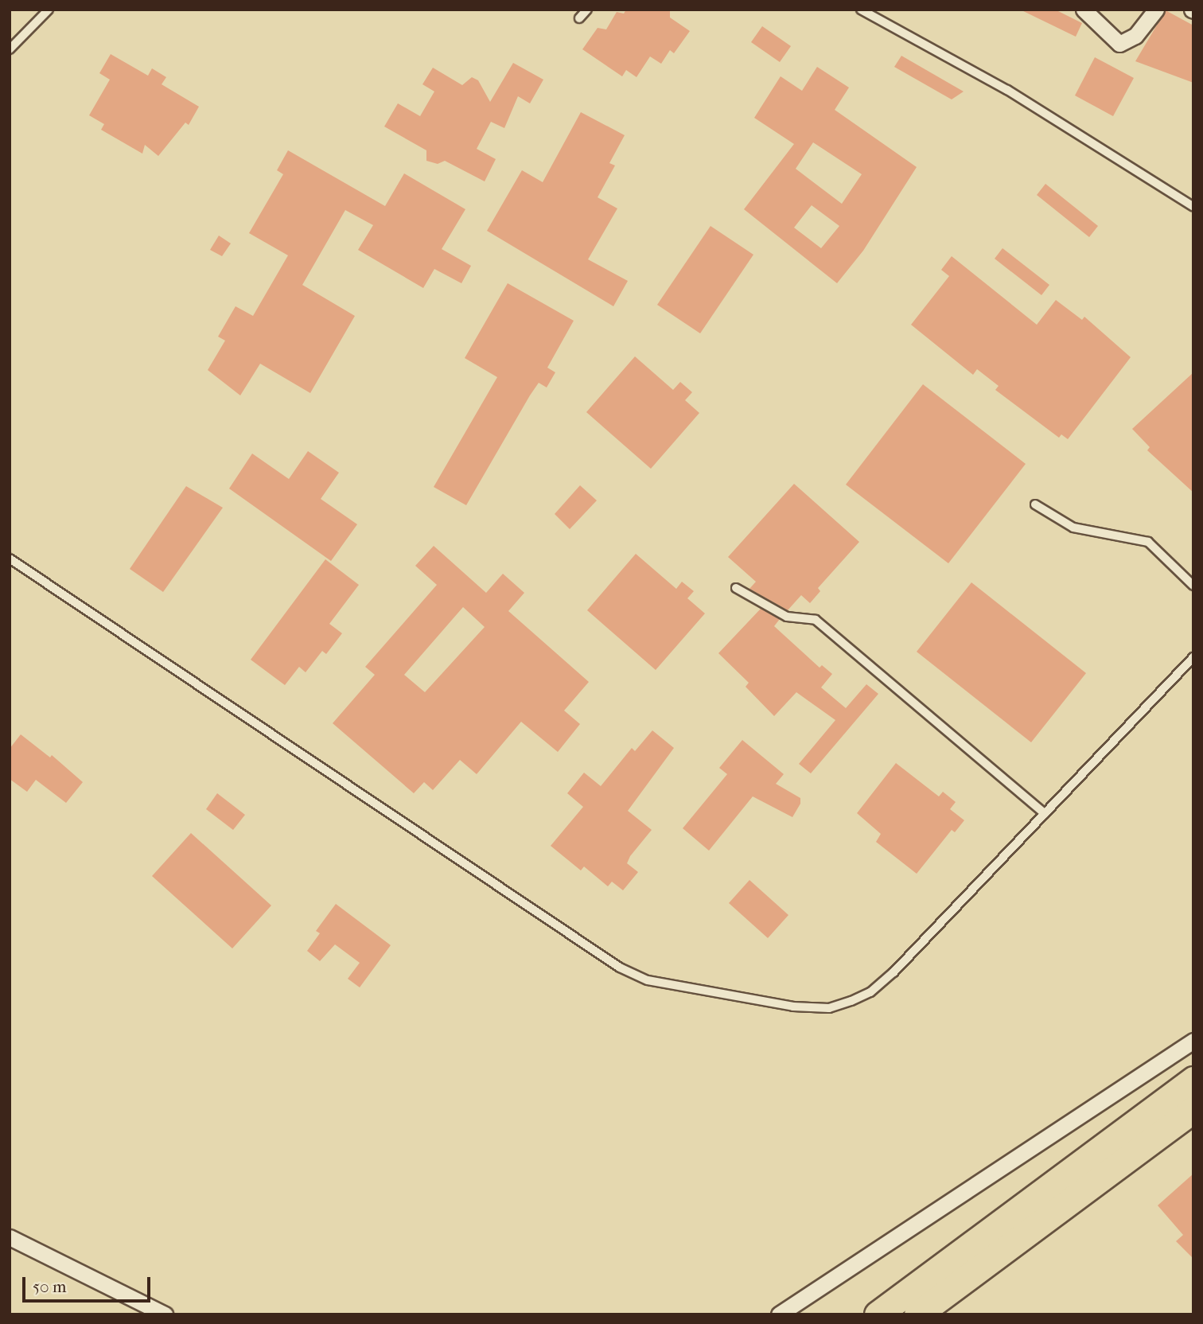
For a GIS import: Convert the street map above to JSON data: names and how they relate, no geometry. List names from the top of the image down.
{
  "scale_bar": "50 m"
}
